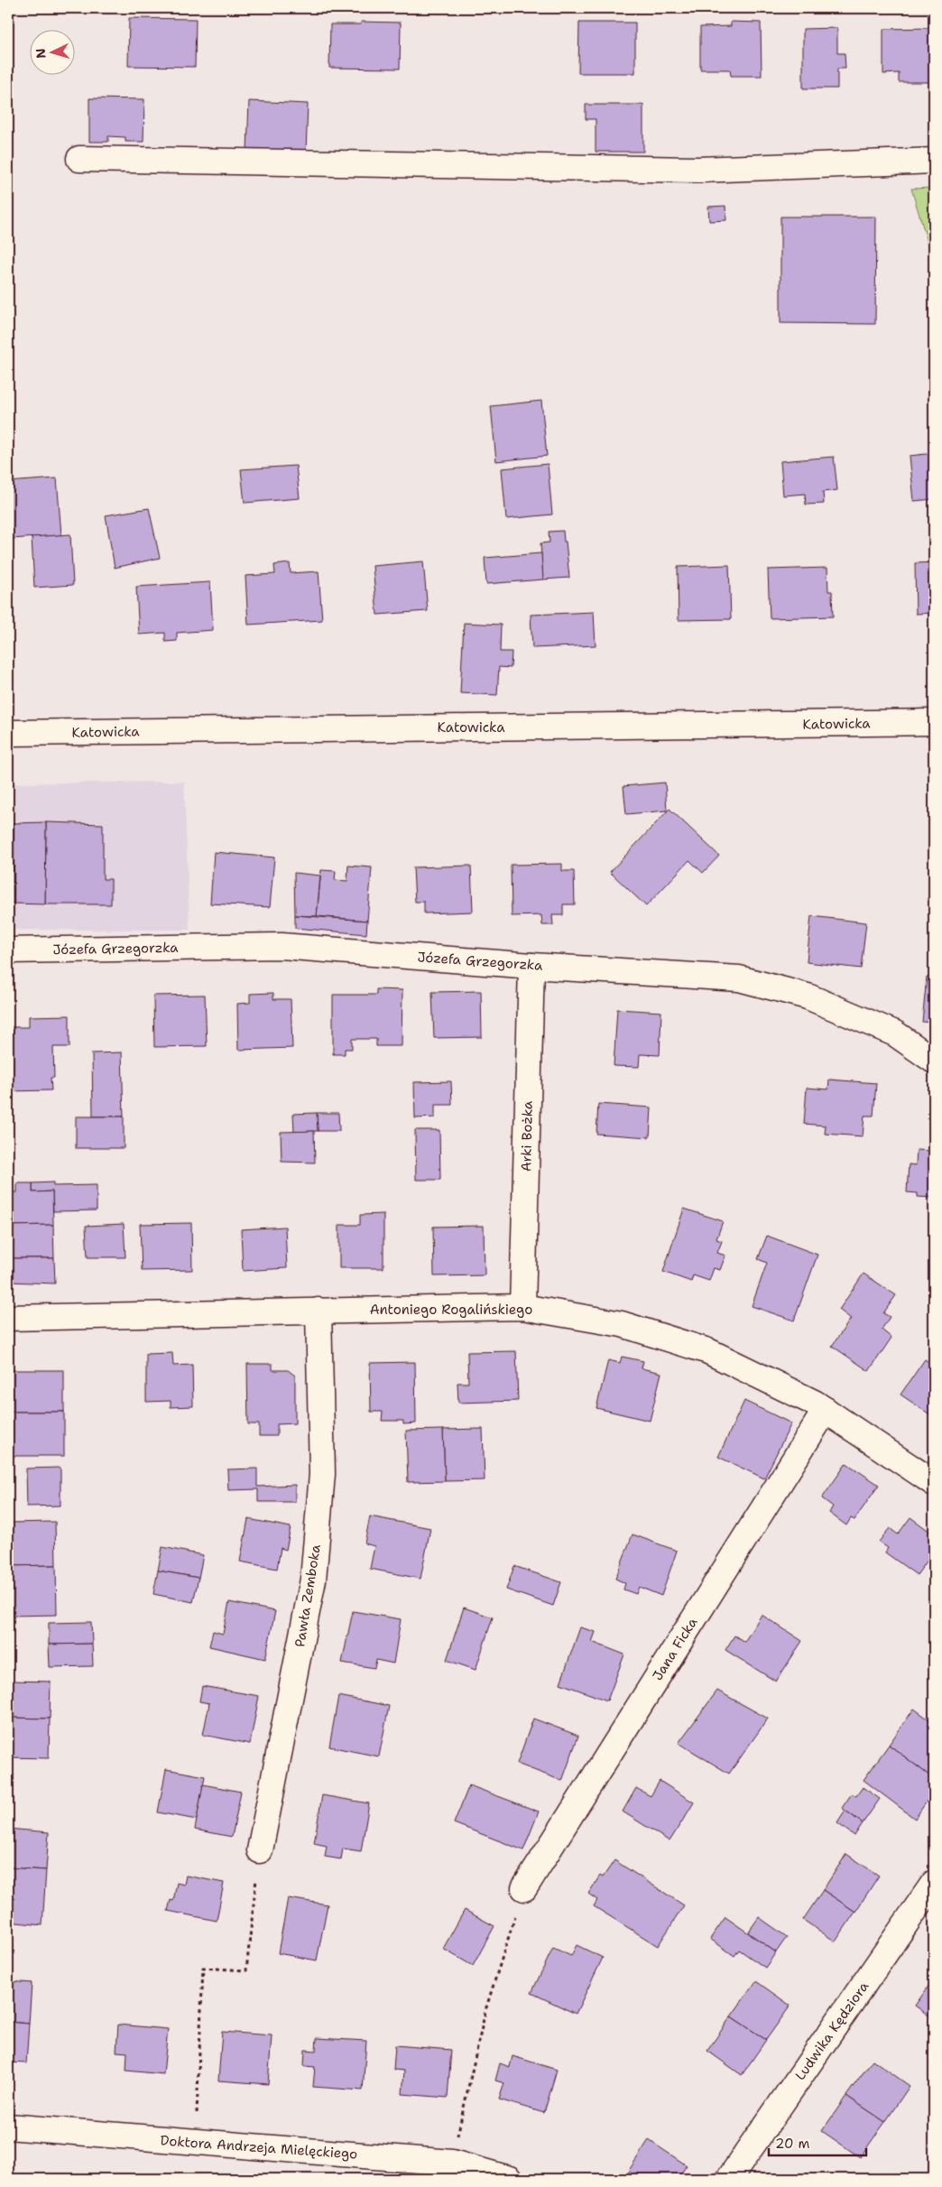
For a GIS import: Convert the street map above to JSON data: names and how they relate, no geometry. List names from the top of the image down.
{
  "streets": {
    "street": [
      "Katowicka",
      "Józefa Grzegorzka",
      "Arki Bożka",
      "Antoniego Rogalińskiego",
      "Pawła Zemboka",
      "Jana Ficka",
      "Ludwika Kędziora",
      "Doktora Andrzeja Mielęckiego"
    ]
  },
  "crossings": [
    ["Józefa Grzegorzka", "Arki Bożka"],
    ["Arki Bożka", "Antoniego Rogalińskiego"],
    ["Antoniego Rogalińskiego", "Pawła Zemboka"],
    ["Antoniego Rogalińskiego", "Jana Ficka"]
  ],
  "scale_bar": "20 m",
  "north": "left"
}
